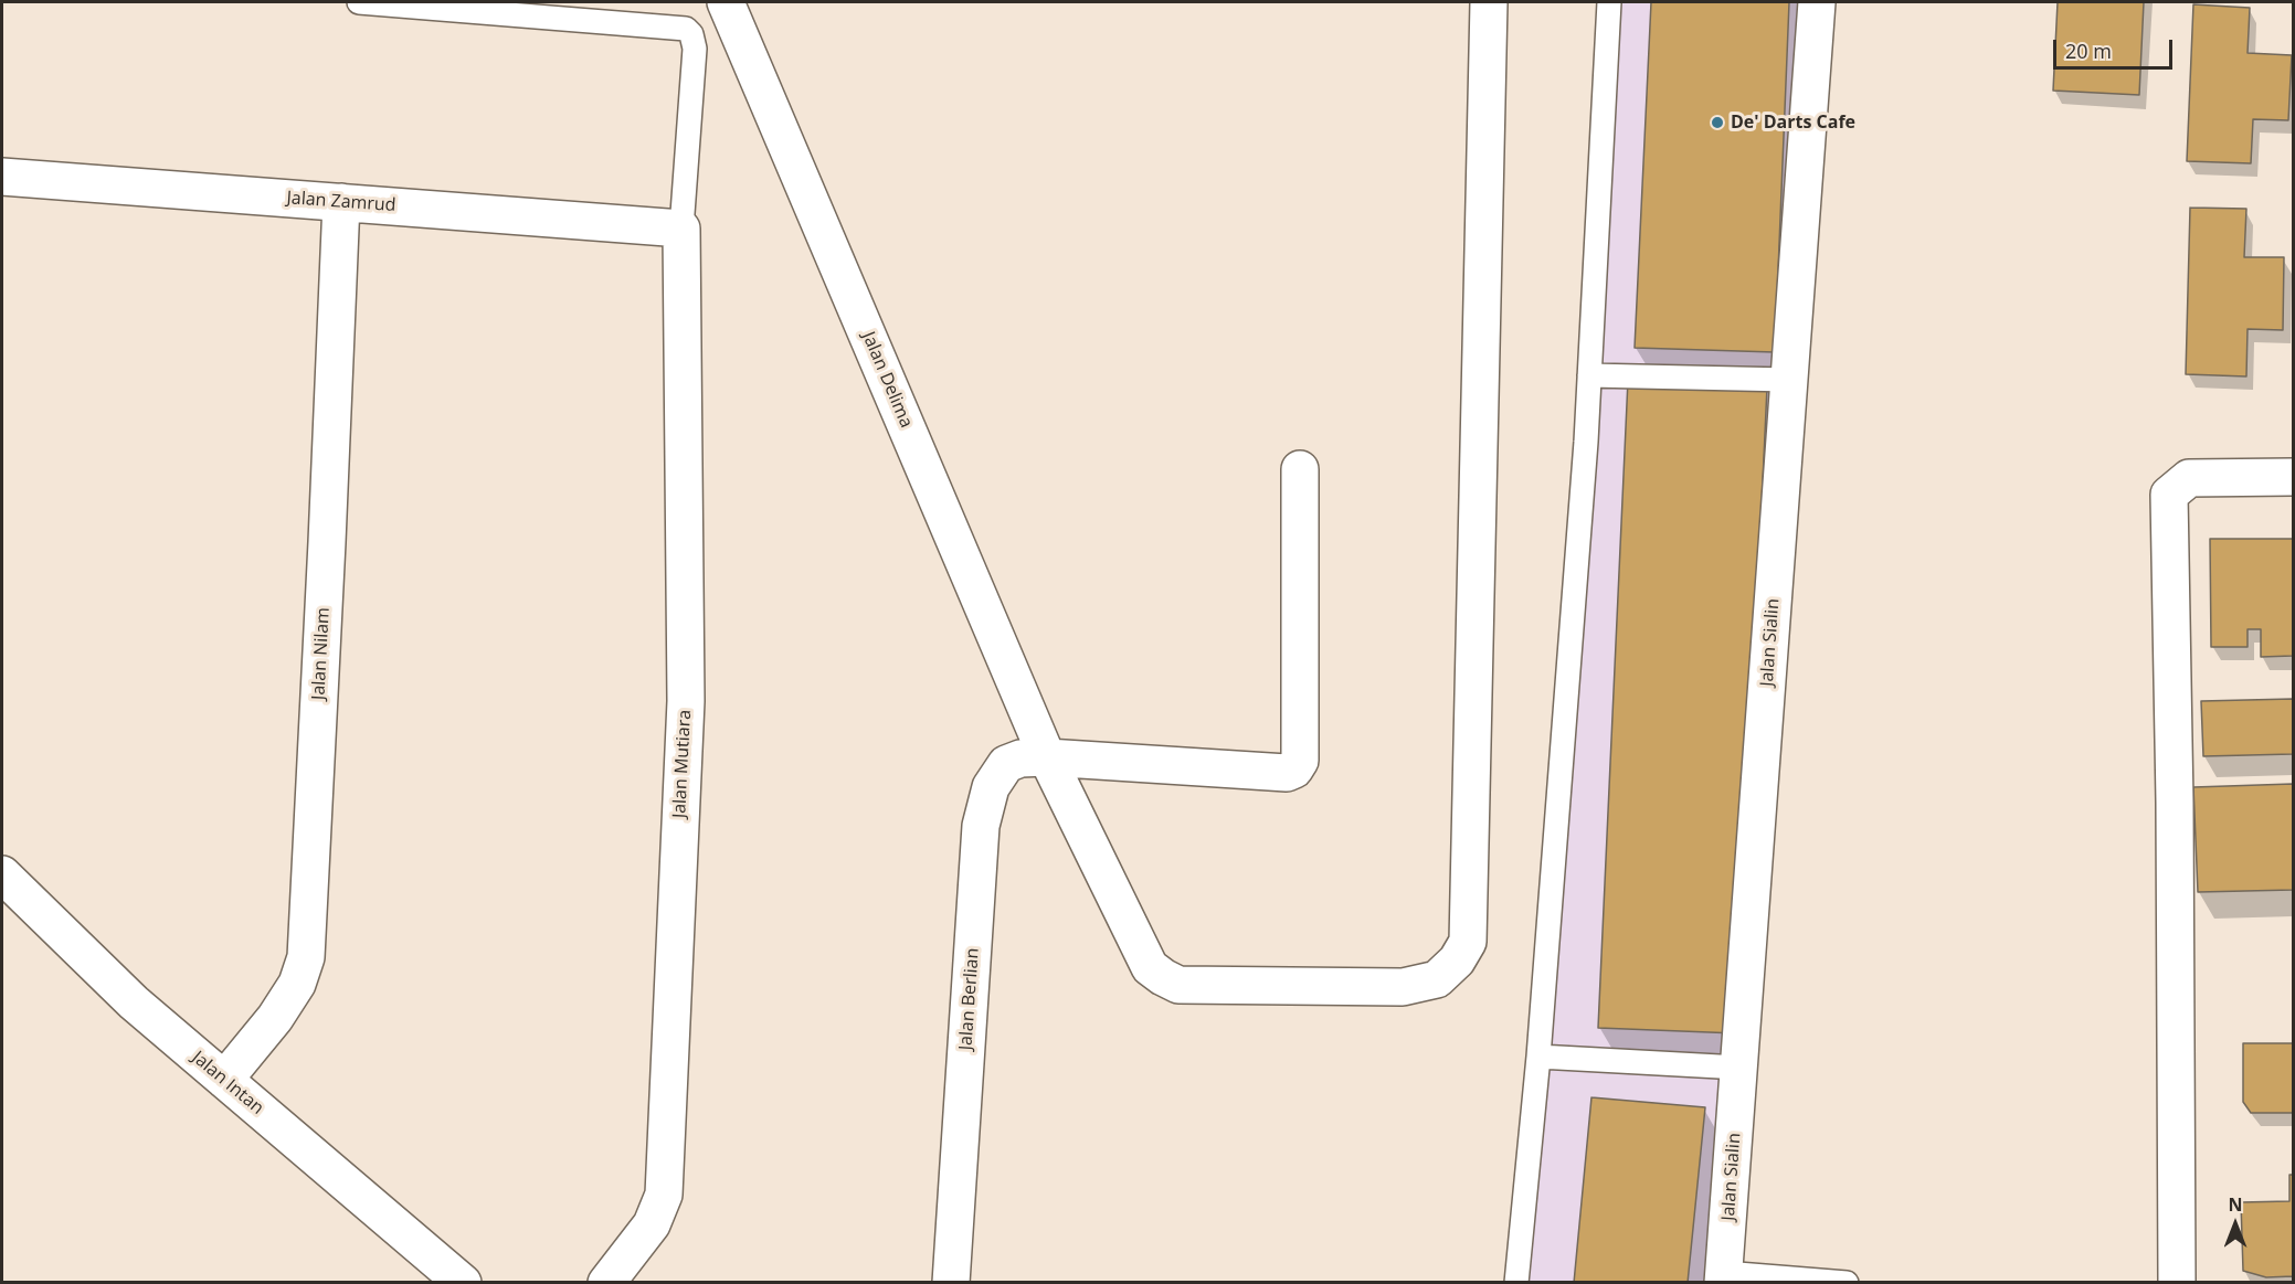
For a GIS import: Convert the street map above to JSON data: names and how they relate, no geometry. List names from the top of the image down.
{
  "streets": {
    "street": [
      "Jalan Zamrud",
      "Jalan Delima",
      "Jalan Sialin",
      "Jalan Nilam",
      "Jalan Mutiara",
      "Jalan Berlian",
      "Jalan Intan"
    ]
  },
  "crossings": [
    ["Jalan Zamrud", "Jalan Nilam"],
    ["Jalan Zamrud", "Jalan Mutiara"],
    ["Jalan Delima", "Jalan Berlian"],
    ["Jalan Nilam", "Jalan Intan"]
  ],
  "places": ["De' Darts Cafe"],
  "scale_bar": "20 m",
  "north": "top"
}
